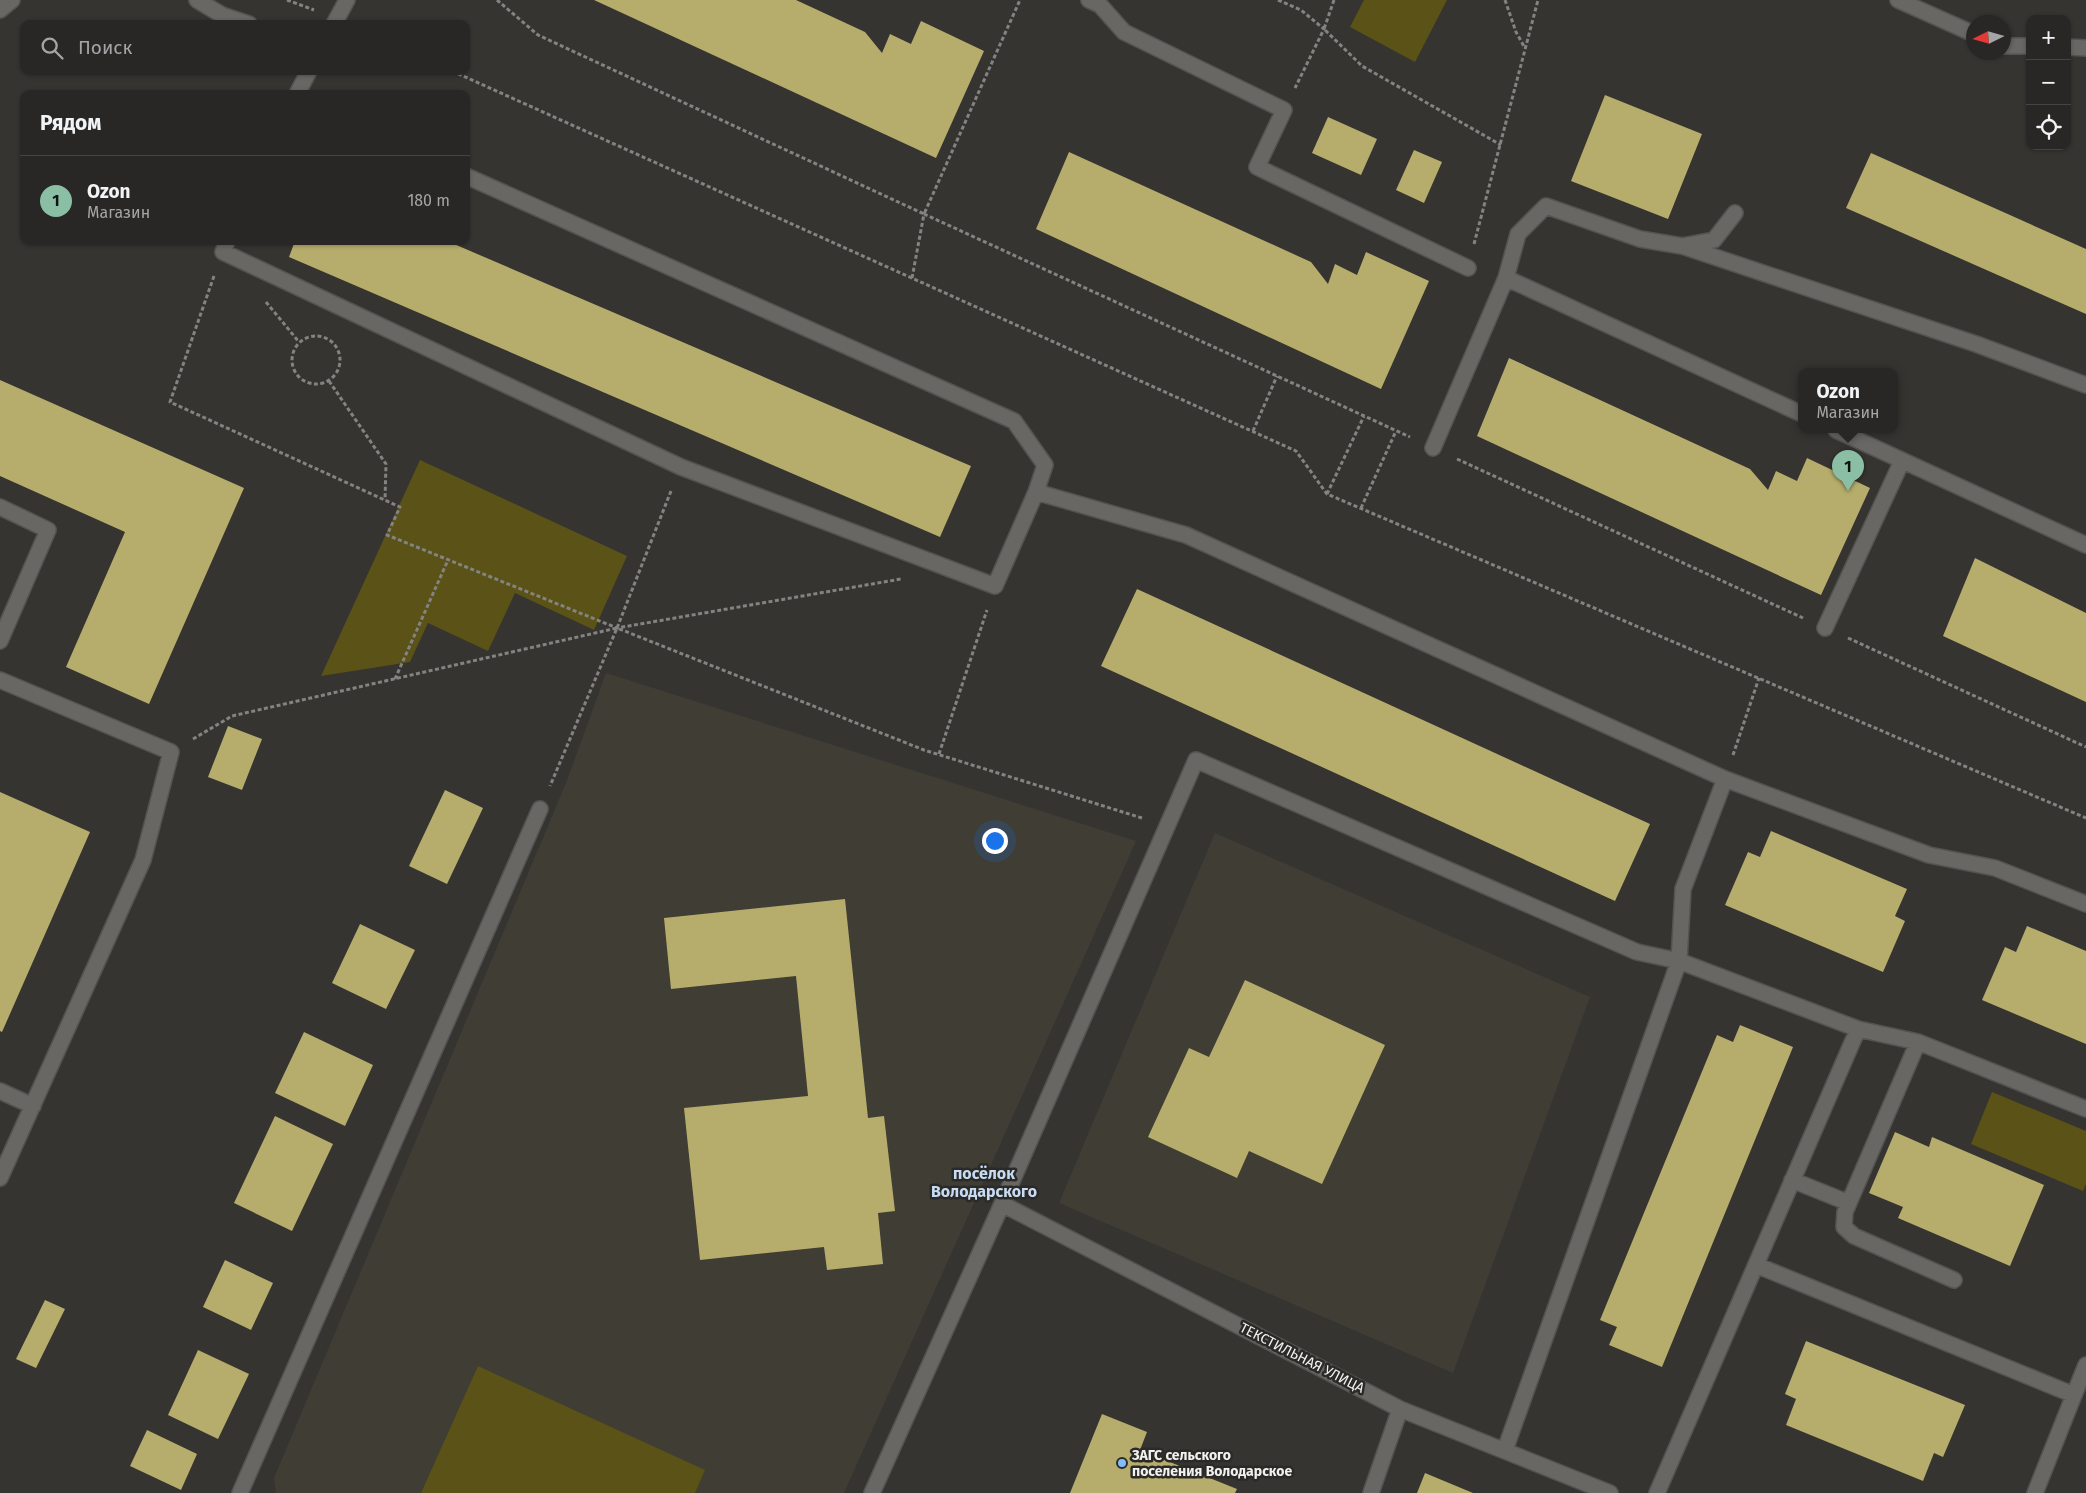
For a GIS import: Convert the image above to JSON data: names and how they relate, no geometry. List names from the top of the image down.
{
  "streets": {
    "street": ["ТЕКСТИЛЬНАЯ УЛИЦА"]
  },
  "districts": ["посёлок Володарского"],
  "places": ["ЗАГС сельского поселения Володарское"],
  "north": "left",
  "page": {
    "map_buttons": ["+", "−"],
    "search": "Поиск",
    "heading": "Рядом",
    "list": [
      {
        "mark": "1",
        "name": "Ozon",
        "note": "Магазин",
        "value": "180 m"
      }
    ],
    "popup": ["Ozon", "Магазин"],
    "pins": "1"
  }
}
